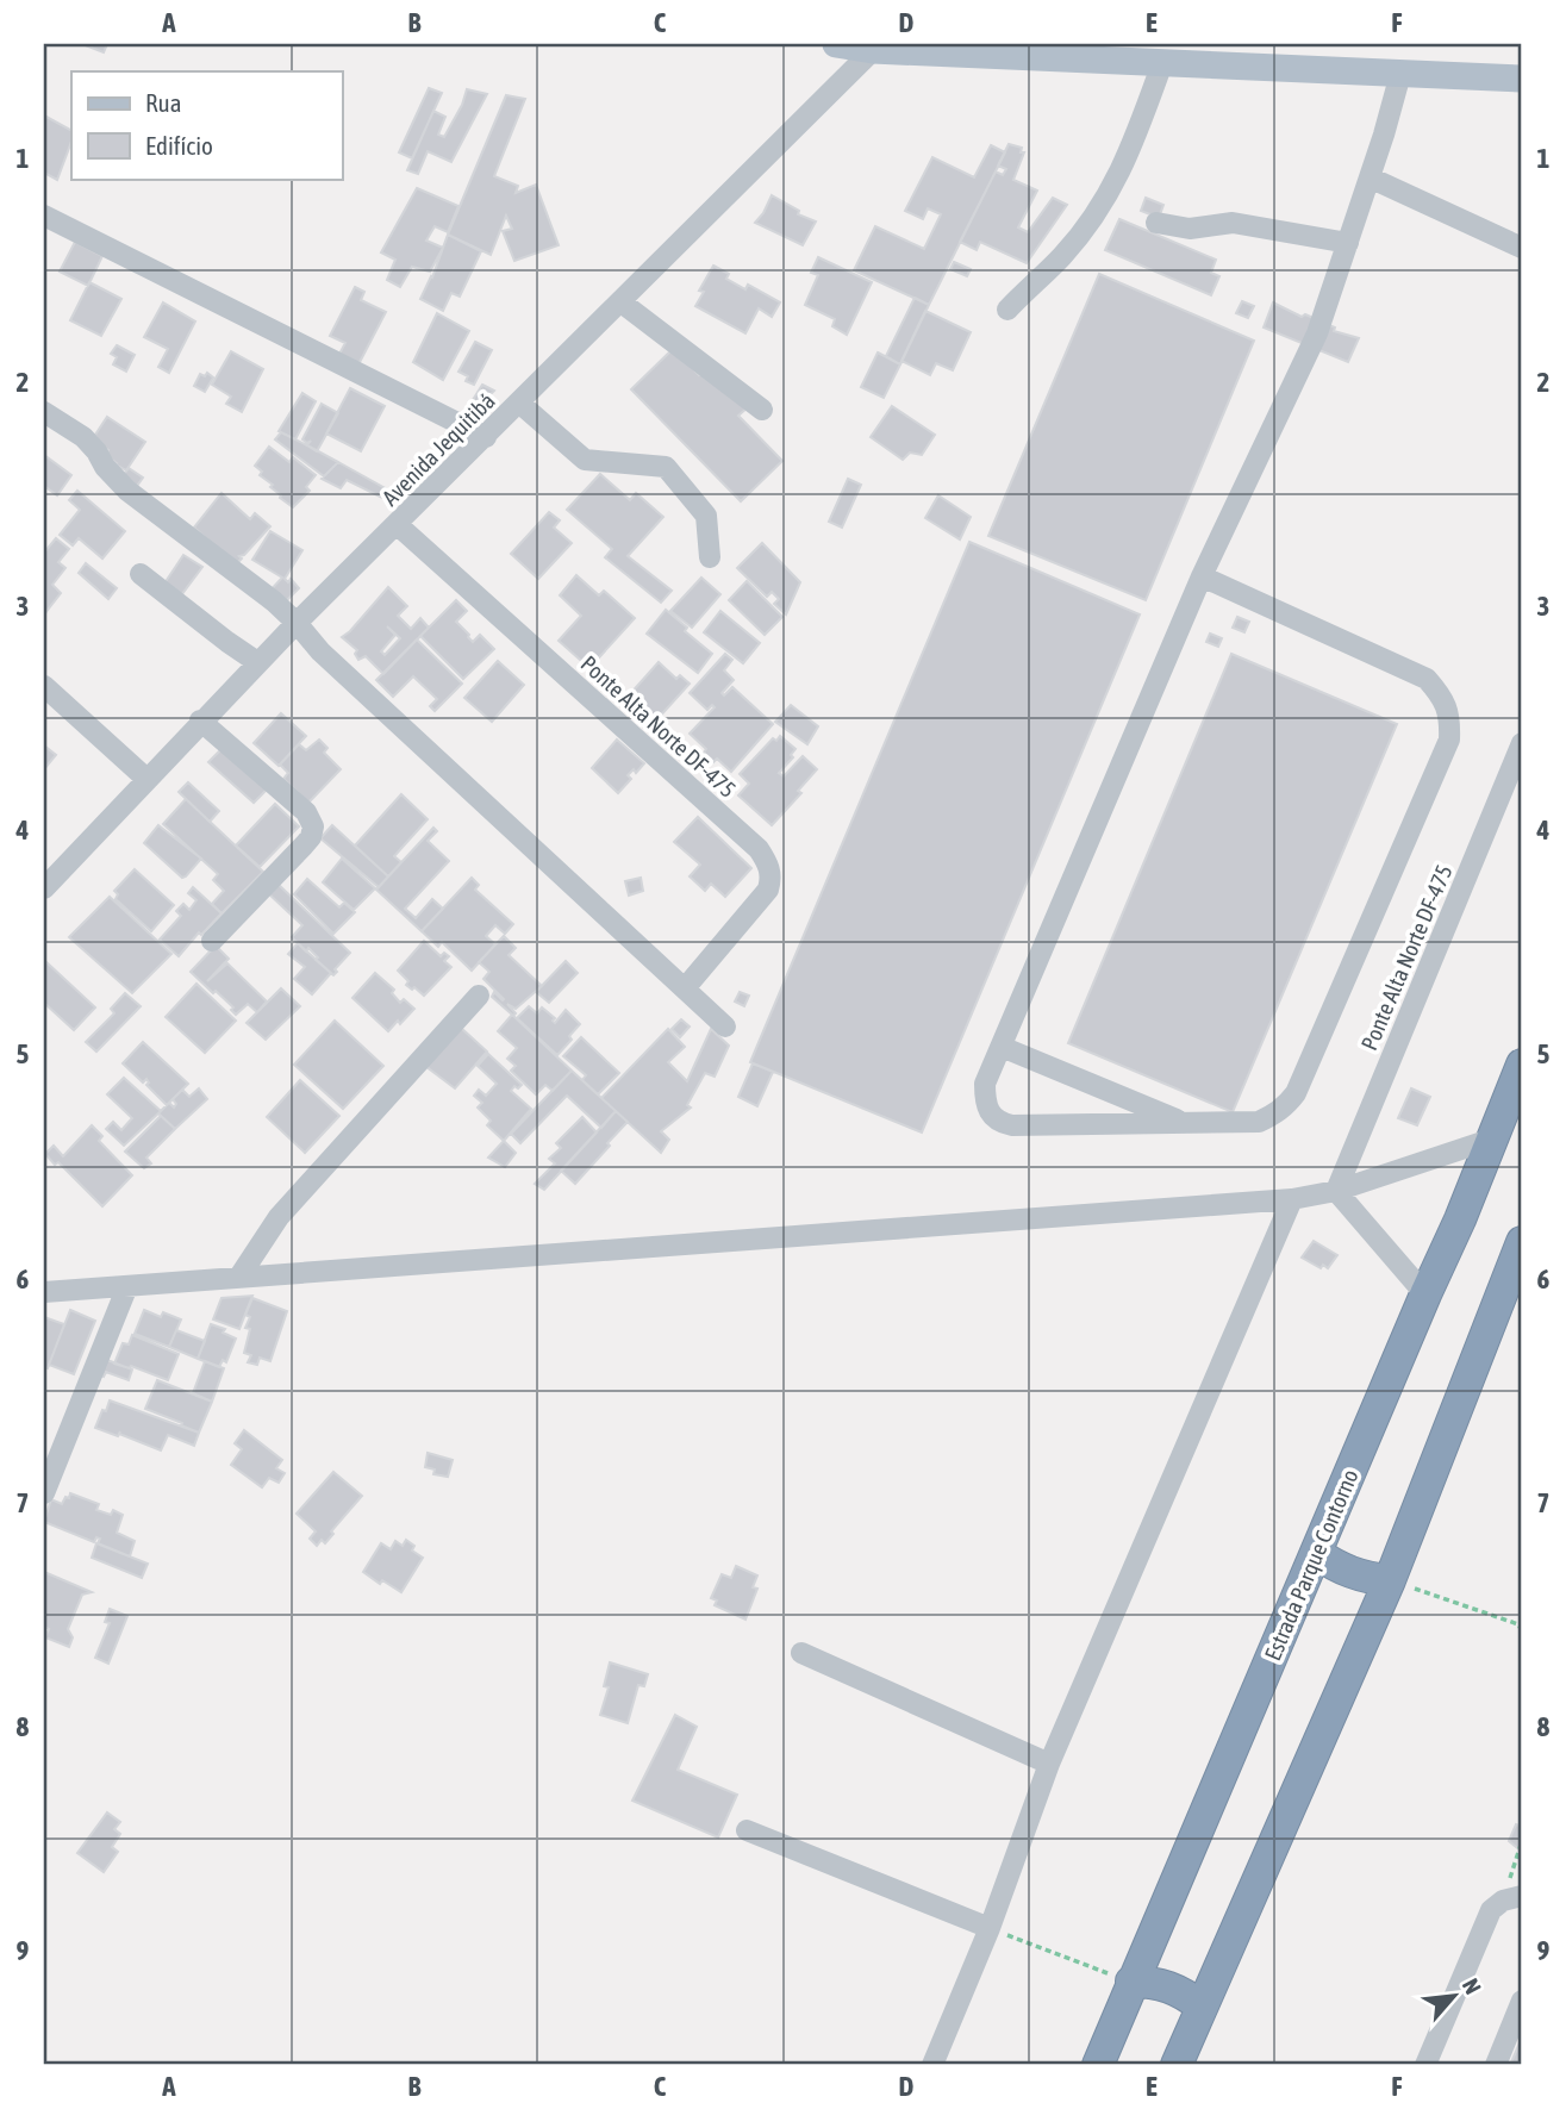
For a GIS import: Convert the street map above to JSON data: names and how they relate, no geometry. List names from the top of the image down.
{
  "streets": {
    "highway": ["Estrada Parque Contorno"],
    "street": ["Avenida Jequitibá", "Ponte Alta Norte DF-475"]
  },
  "crossings": [
    ["Avenida Jequitibá", "Ponte Alta Norte DF-475"]
  ],
  "legend": ["Rua", "Edifício"],
  "north": "top right",
  "grid": {
    "columns": [
      "A",
      "B",
      "C",
      "D",
      "E",
      "F"
    ],
    "rows": [
      "1",
      "2",
      "3",
      "4",
      "5",
      "6",
      "7",
      "8",
      "9"
    ]
  }
}
